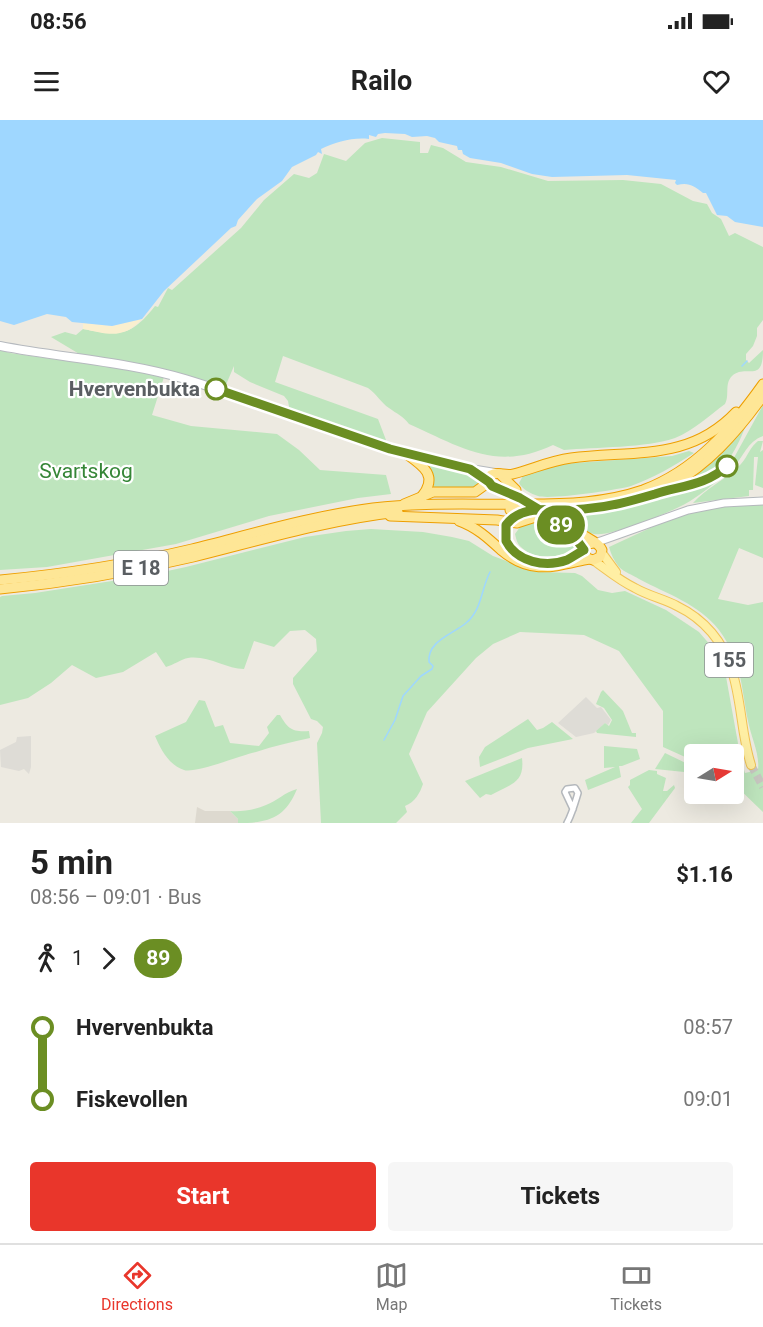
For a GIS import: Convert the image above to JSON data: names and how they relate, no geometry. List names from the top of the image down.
{
  "streets": {
    "highway": ["E 18"],
    "main road": ["155"]
  },
  "crossings": [
    ["E 18", "155"]
  ],
  "parks": ["Svartskog"],
  "places": ["Hvervenbukta"],
  "lines": ["bus line 89"],
  "north": "right",
  "page": {
    "status": "08:56",
    "header": "Railo",
    "on_map": "89",
    "heading": ["5 min", "08:56 – 09:01 · Bus", "$1.16"],
    "legs": ["1", "89"],
    "list": [
      {
        "name": "Hvervenbukta",
        "value": "08:57"
      },
      {
        "name": "Fiskevollen",
        "value": "09:01"
      }
    ],
    "buttons": ["Start", "Tickets"],
    "tabs": ["Directions", "Map", "Tickets"]
  }
}
